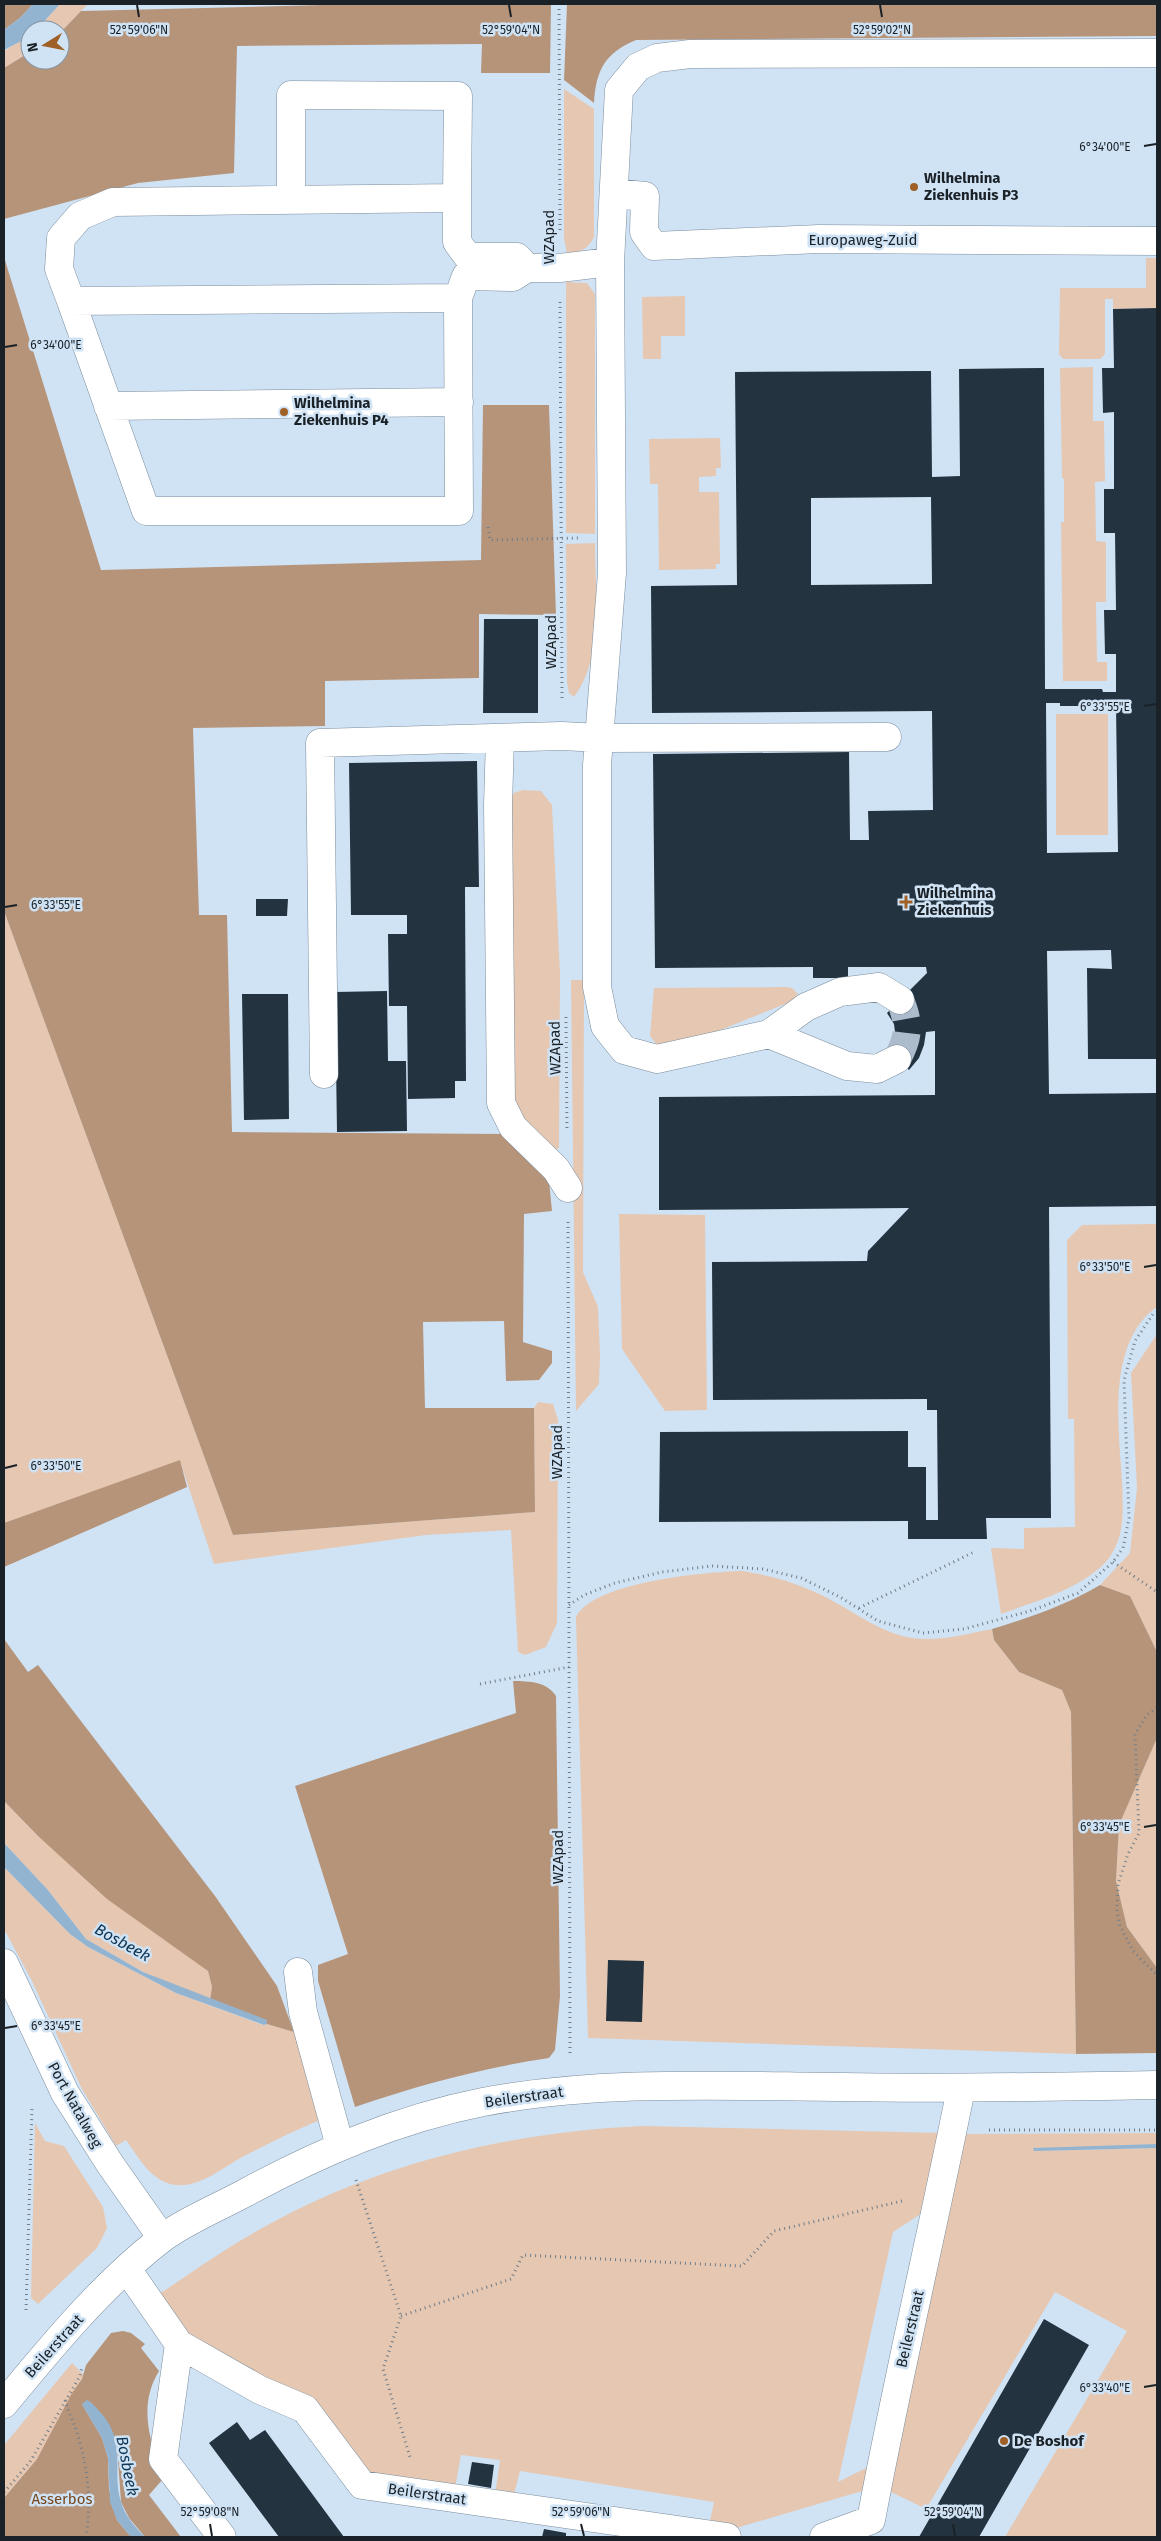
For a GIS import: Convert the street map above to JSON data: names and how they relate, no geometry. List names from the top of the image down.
{
  "streets": {
    "street": ["Europaweg-Zuid", "Beilerstraat", "Port Natalweg"],
    "path": ["WZApad"]
  },
  "crossings": [
    ["WZApad", "Beilerstraat"],
    ["Beilerstraat", "Port Natalweg"]
  ],
  "water": ["Bosbeek"],
  "parks": ["Asserbos"],
  "places": {
    "other": ["Wilhelmina Ziekenhuis P3", "Wilhelmina Ziekenhuis P4", "De Boshof"],
    "health": ["Wilhelmina Ziekenhuis"]
  },
  "north": "left",
  "coordinates": [
    "52°59'06\"N",
    "52°59'04\"N",
    "52°59'02\"N",
    "6°34'00\"E",
    "6°33'55\"E",
    "6°33'50\"E",
    "6°33'45\"E",
    "6°33'40\"E",
    "52°59'08\"N"
  ]
}
